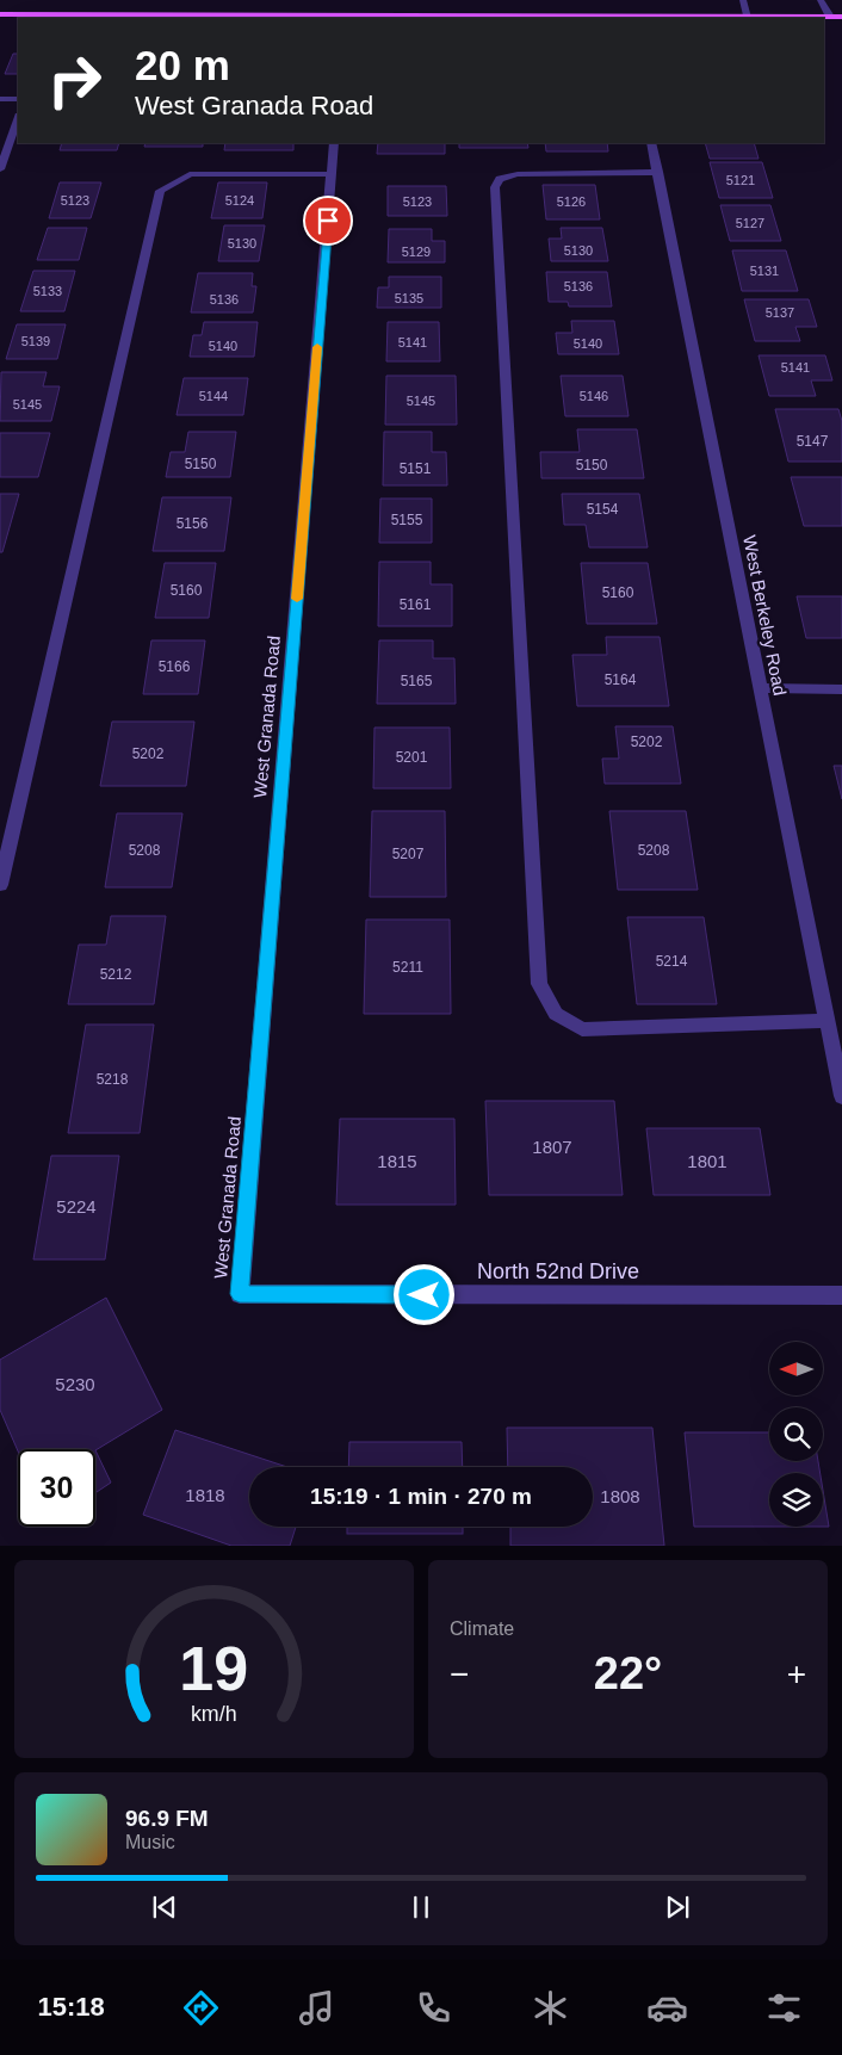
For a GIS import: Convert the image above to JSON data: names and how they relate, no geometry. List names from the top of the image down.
{
  "streets": {
    "street": ["West Berkeley Road", "West Granada Road", "North 52nd Drive"]
  },
  "crossings": [
    ["West Granada Road", "North 52nd Drive"]
  ],
  "house_numbers": [
    "5121",
    "5123",
    "5124",
    "5123",
    "5126",
    "5127",
    "5130",
    "5130",
    "5129",
    "5131",
    "5136",
    "5133",
    "5135",
    "5136",
    "5137",
    "5139",
    "5141",
    "5140",
    "5140",
    "5141",
    "5144",
    "5146",
    "5145",
    "5145",
    "5147",
    "5150",
    "5150",
    "5151",
    "5154",
    "5155",
    "5156",
    "5160",
    "5160",
    "5161",
    "5166",
    "5164",
    "5165",
    "5202",
    "5202",
    "5201",
    "5208",
    "5208",
    "5207",
    "5214",
    "5211",
    "5212",
    "5218",
    "1807",
    "1815",
    "1801",
    "5224",
    "5230",
    "1818",
    "1808"
  ],
  "north": "left",
  "page": {
    "turn": ["20 m", "West Granada Road"],
    "limit": "30",
    "trip": "15:19 · 1 min · 270 m",
    "tile": "Climate",
    "heat": ["−", "22°", "+"],
    "song": ["96.9 FM", "Music"],
    "tabs": "15:18",
    "gauge": ["19", "km/h"]
  }
}
